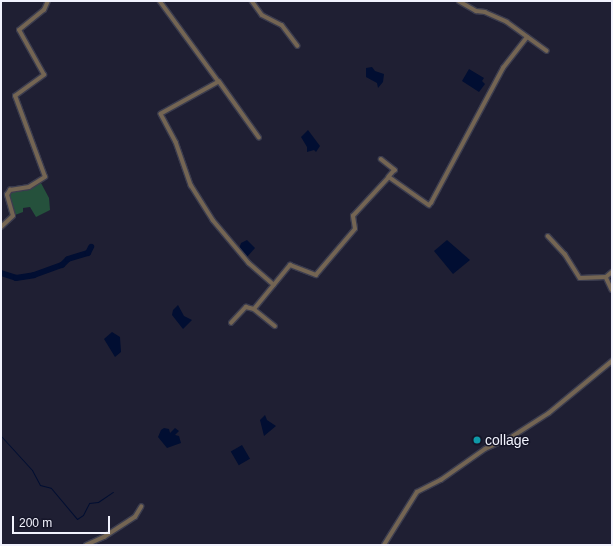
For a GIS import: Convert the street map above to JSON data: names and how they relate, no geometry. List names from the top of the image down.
{
  "places": ["collage"],
  "scale_bar": "200 m"
}
